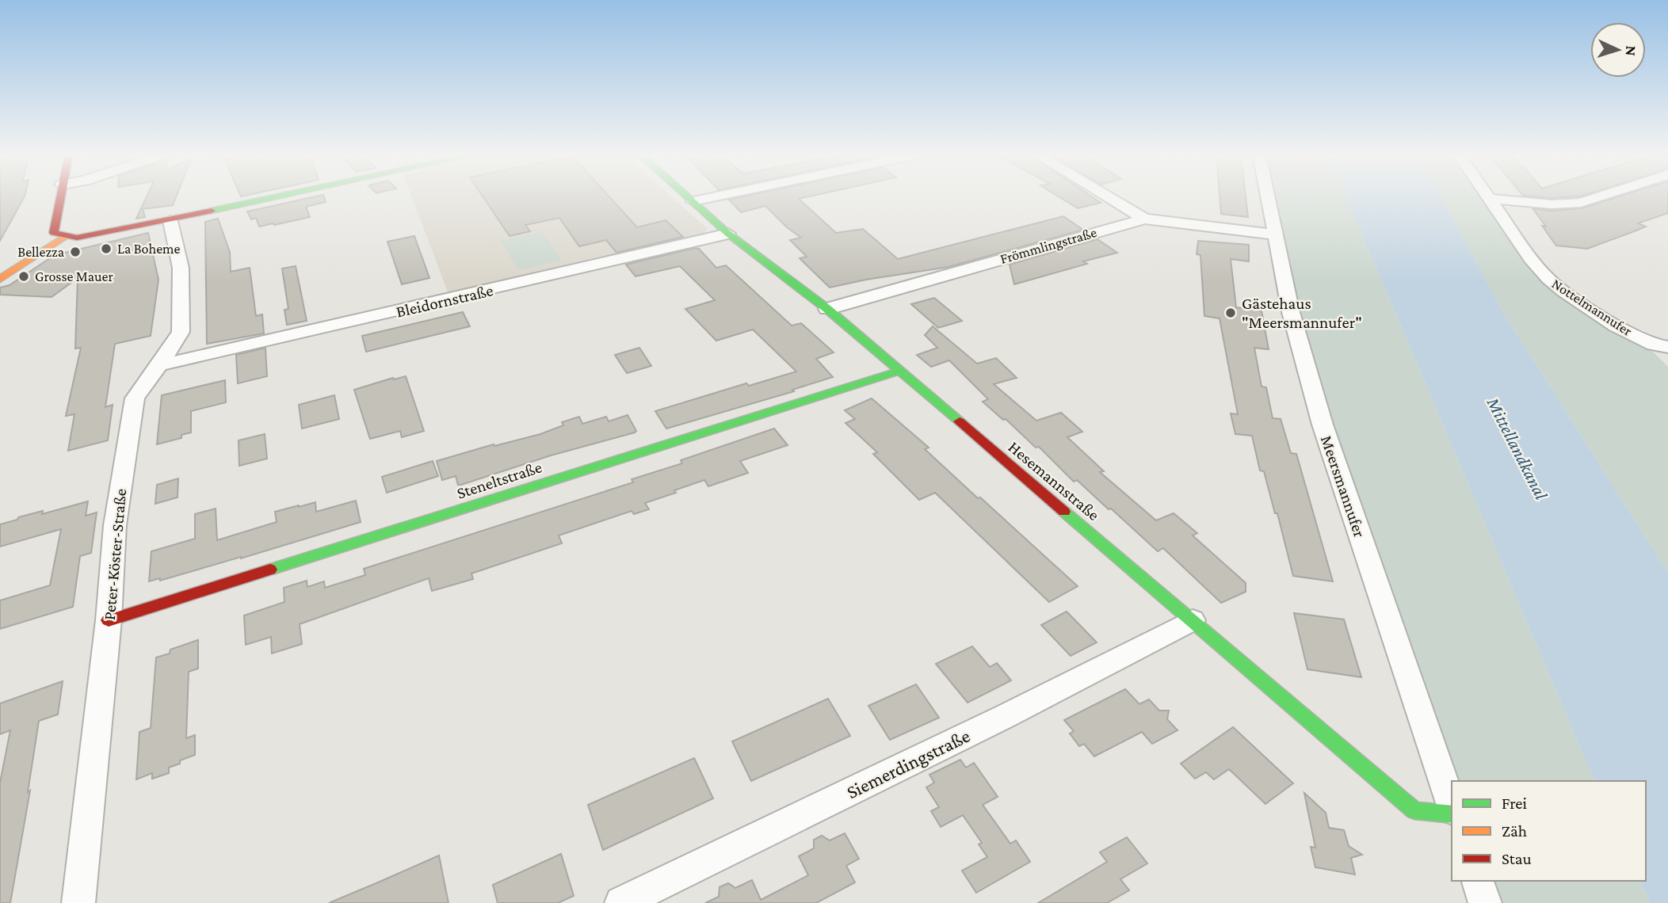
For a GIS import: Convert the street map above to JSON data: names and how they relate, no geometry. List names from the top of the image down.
{
  "streets": {
    "street": [
      "Frömmlingstraße",
      "Bleidornstraße",
      "Nottelmannufer",
      "Steneltstraße",
      "Hesemannstraße",
      "Meersmannufer",
      "Peter-Köster-Straße",
      "Siemerdingstraße"
    ]
  },
  "crossings": [
    ["Frömmlingstraße", "Hesemannstraße"],
    ["Frömmlingstraße", "Meersmannufer"],
    ["Bleidornstraße", "Hesemannstraße"],
    ["Bleidornstraße", "Peter-Köster-Straße"],
    ["Steneltstraße", "Hesemannstraße"],
    ["Steneltstraße", "Peter-Köster-Straße"],
    ["Hesemannstraße", "Siemerdingstraße"]
  ],
  "water": ["Mittellandkanal"],
  "places": [
    "La Boheme",
    "Bellezza",
    "Grosse Mauer",
    "Gästehaus \"Meersmannufer\""
  ],
  "legend": ["Frei", "Zäh", "Stau"],
  "north": "right"
}
